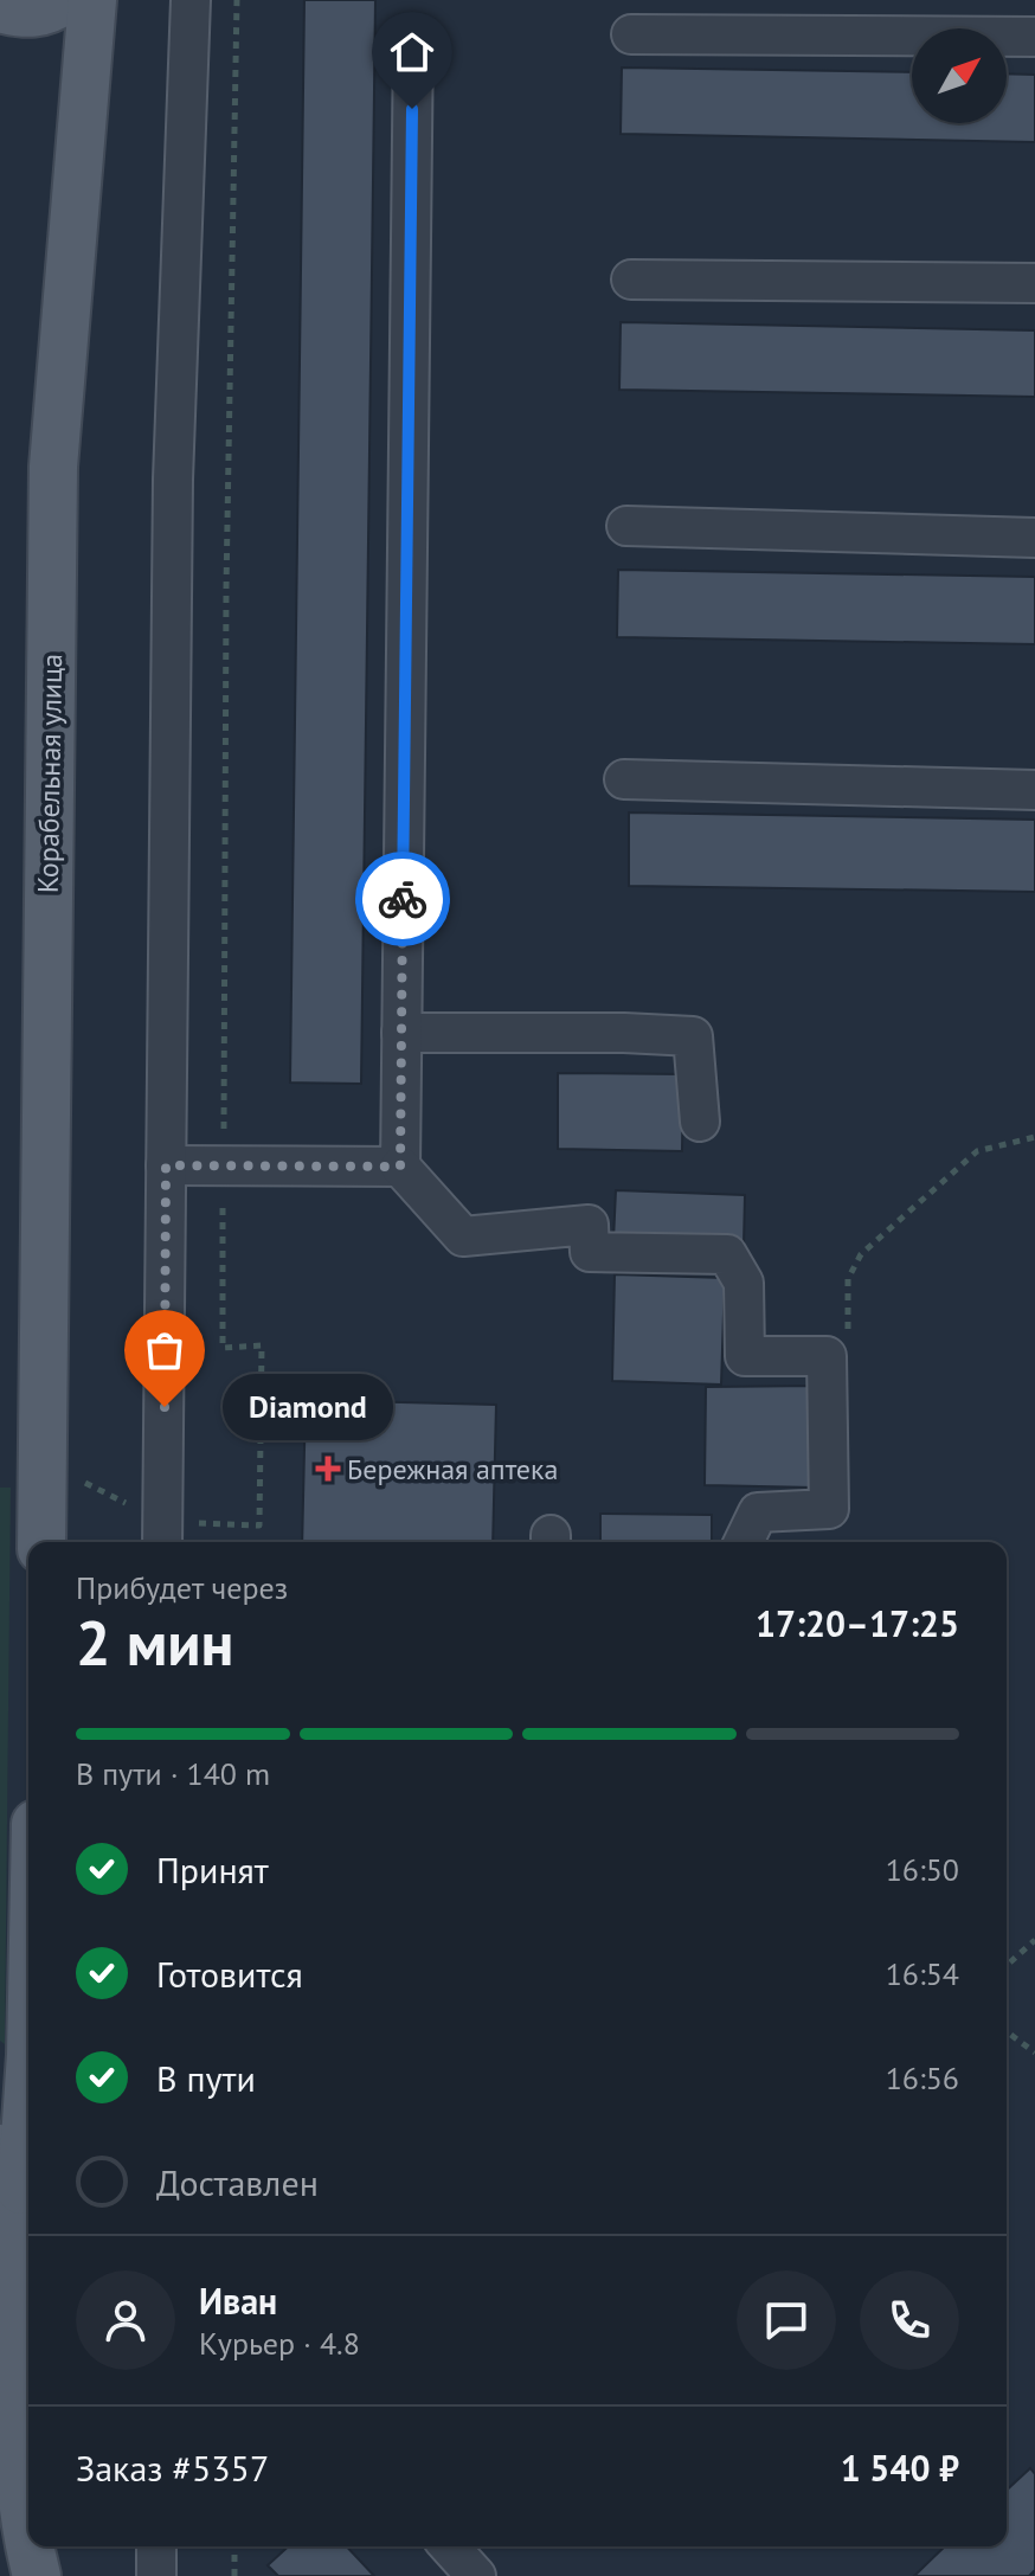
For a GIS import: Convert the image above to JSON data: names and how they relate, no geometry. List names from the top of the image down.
{
  "streets": {
    "main road": ["Корабельная улица"]
  },
  "places": {
    "other": ["Diamond"],
    "health": ["Бережная аптека"]
  },
  "north": "top right",
  "page": {
    "bubble": "Diamond",
    "heading": ["2 мин", "Прибудет через", "17:20–17:25"],
    "panel": [
      "Иван",
      "Курьер · 4.8",
      "Заказ #5357",
      "1 540 ₽"
    ],
    "bar": "В пути · 140 m",
    "list": [
      ["Принят", "16:50"],
      ["Готовится", "16:54"],
      ["В пути", "16:56"],
      "Доставлен"
    ]
  }
}
